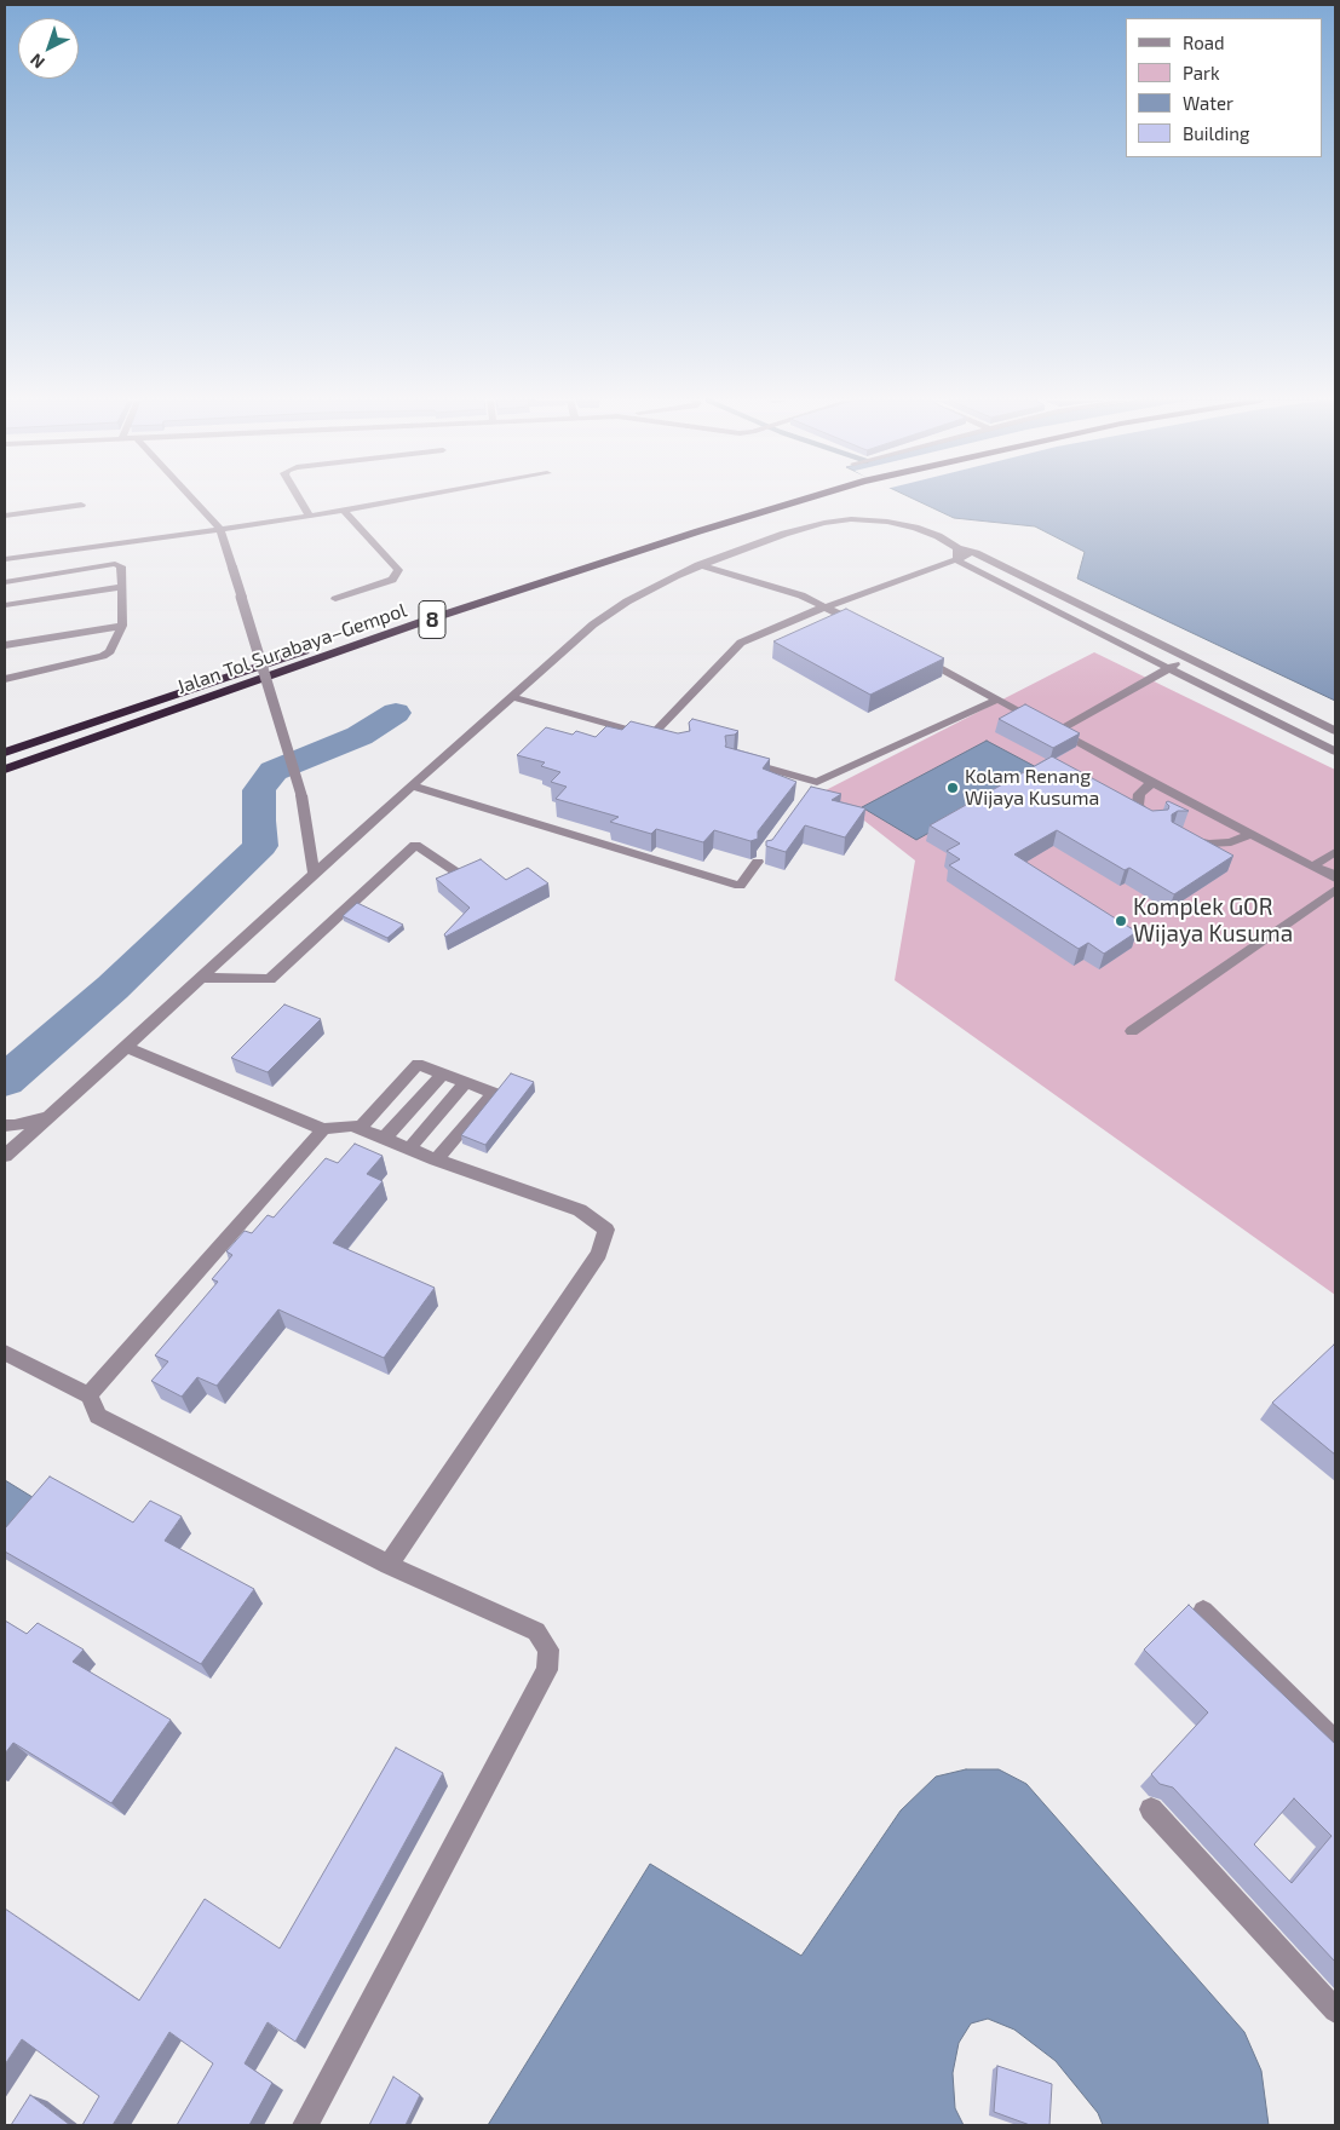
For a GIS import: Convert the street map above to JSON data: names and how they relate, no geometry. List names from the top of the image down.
{
  "streets": {
    "highway": ["8", "Jalan Tol Surabaya–Gempol"]
  },
  "places": ["Kolam Renang Wijaya Kusuma", "Komplek GOR Wijaya Kusuma"],
  "legend": [
    "Road",
    "Park",
    "Water",
    "Building"
  ],
  "north": "bottom left"
}
